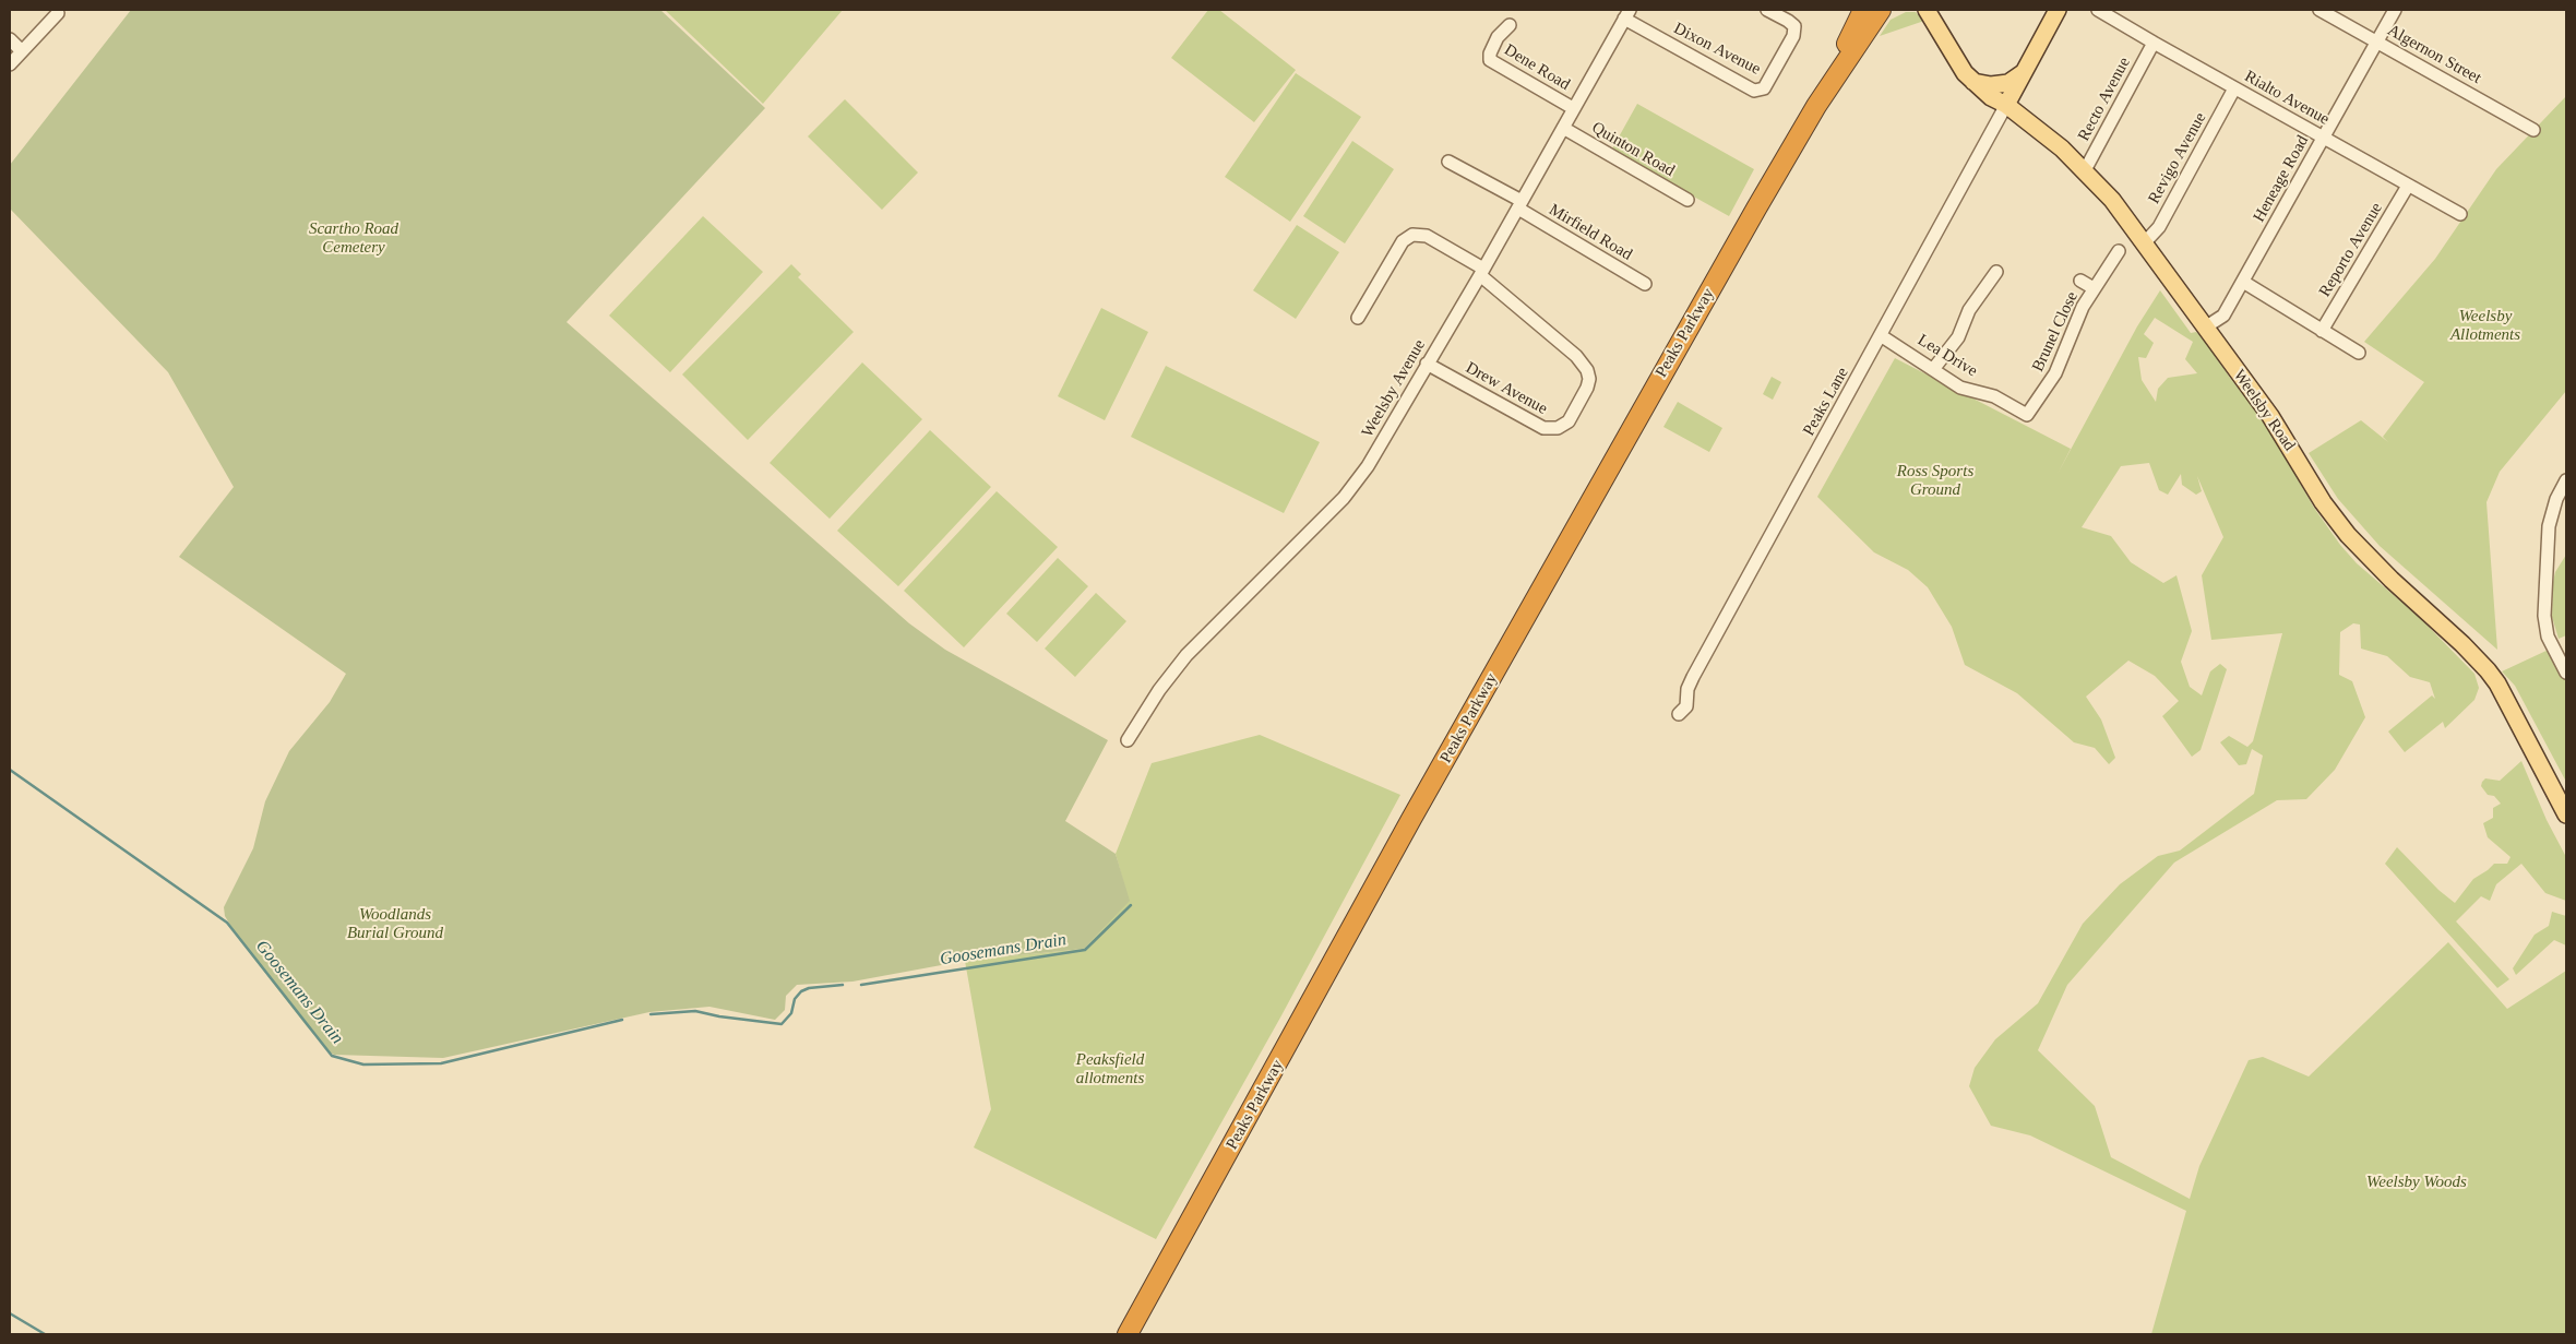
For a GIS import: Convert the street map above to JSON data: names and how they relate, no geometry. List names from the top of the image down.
{
  "streets": {
    "highway": ["Peaks Parkway"],
    "main road": ["Weelsby Road"],
    "street": [
      "Dixon Avenue",
      "Algernon Street",
      "Dene Road",
      "Rialto Avenue",
      "Recto Avenue",
      "Quinton Road",
      "Revigo Avenue",
      "Heneage Road",
      "Mirfield Road",
      "Reporto Avenue",
      "Brunel Close",
      "Lea Drive",
      "Weelsby Avenue",
      "Drew Avenue",
      "Peaks Lane"
    ]
  },
  "crossings": [
    ["Dixon Avenue", "Weelsby Avenue"],
    ["Algernon Street", "Heneage Road"],
    ["Dene Road", "Weelsby Avenue"],
    ["Rialto Avenue", "Recto Avenue"],
    ["Rialto Avenue", "Revigo Avenue"],
    ["Rialto Avenue", "Heneage Road"],
    ["Rialto Avenue", "Reporto Avenue"],
    ["Recto Avenue", "Weelsby Road"],
    ["Quinton Road", "Weelsby Avenue"],
    ["Revigo Avenue", "Weelsby Road"],
    ["Heneage Road", "Weelsby Road"],
    ["Mirfield Road", "Weelsby Avenue"],
    ["Brunel Close", "Lea Drive"],
    ["Lea Drive", "Peaks Lane"],
    ["Weelsby Avenue", "Drew Avenue"],
    ["Peaks Lane", "Weelsby Road"]
  ],
  "water": ["Goosemans Drain"],
  "parks": [
    "Scartho Road Cemetery",
    "Weelsby Allotments",
    "Ross Sports Ground",
    "Woodlands Burial Ground",
    "Peaksfield allotments",
    "Weelsby Woods"
  ]
}
